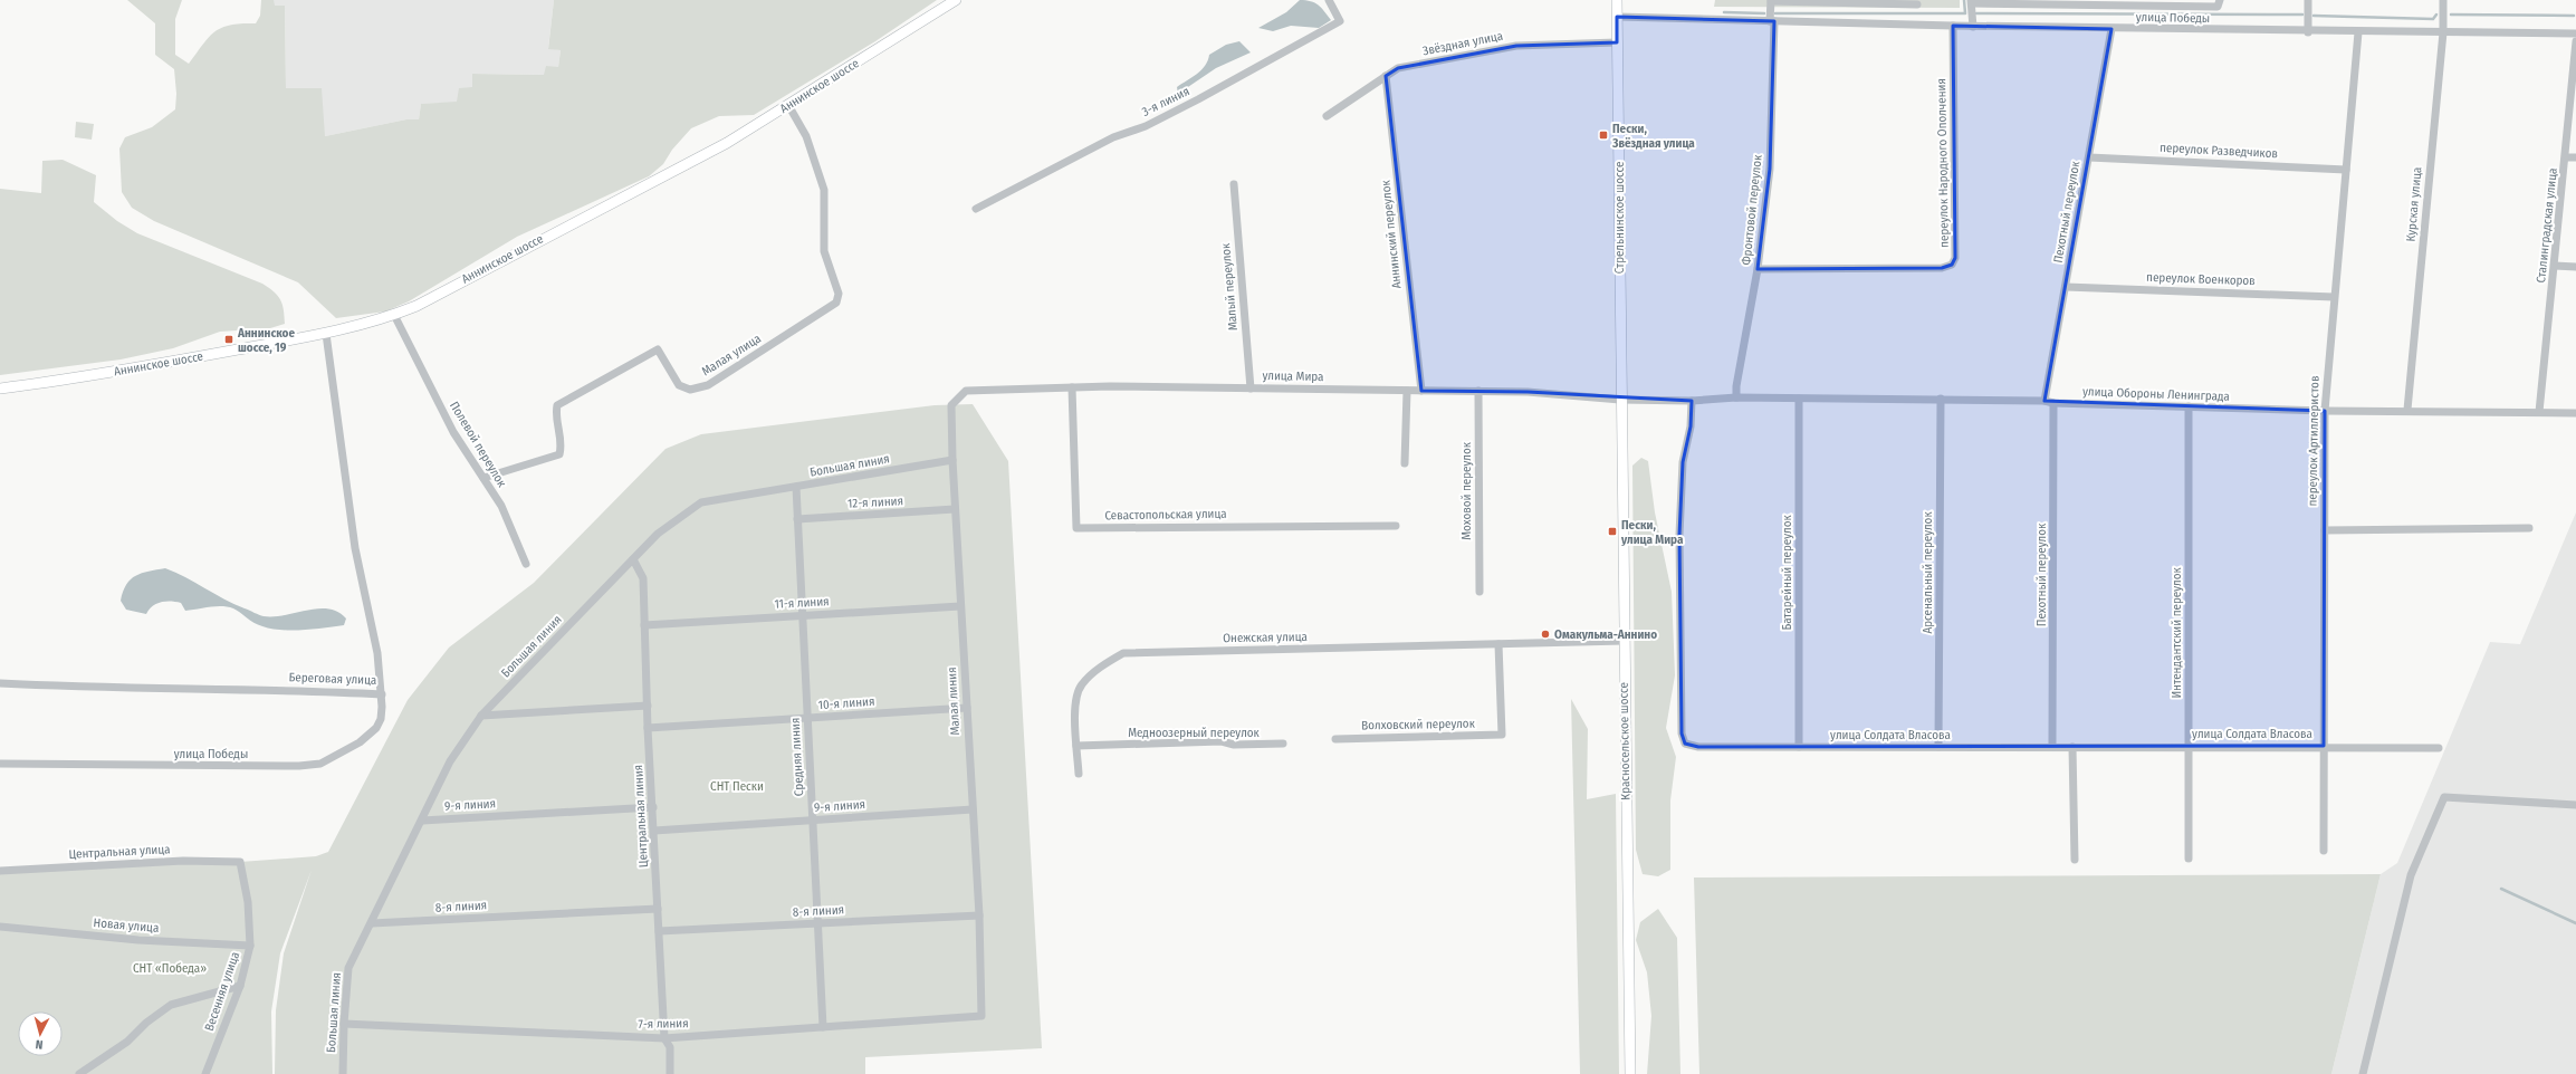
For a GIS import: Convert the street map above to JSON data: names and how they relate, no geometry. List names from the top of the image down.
{
  "streets": {
    "main road": ["Аннинское шоссе", "Стрельнинское шоссе", "Красносельское шоссе"],
    "street": [
      "улица Победы",
      "Звёздная улица",
      "3-я линия",
      "переулок Разведчиков",
      "переулок Народного Ополчения",
      "Курская улица",
      "Фронтовой переулок",
      "Пехотный переулок",
      "Сталинградская улица",
      "Аннинский переулок",
      "переулок Военкоров",
      "Малый переулок",
      "Малая улица",
      "улица Мира",
      "улица Обороны Ленинграда",
      "переулок Артиллеристов",
      "Полевой переулок",
      "Большая линия",
      "Моховой переулок",
      "12-я линия",
      "Севастопольская улица",
      "Батарейный переулок",
      "Арсенальный переулок",
      "11-я линия",
      "Интендантский переулок",
      "Онежская улица",
      "Береговая улица",
      "Малая линия",
      "10-я линия",
      "Волховский переулок",
      "Медноозерный переулок",
      "улица Солдата Власова",
      "Средняя линия",
      "9-я линия",
      "Центральная линия",
      "Центральная улица",
      "8-я линия",
      "Новая улица",
      "Весенняя улица",
      "7-я линия"
    ]
  },
  "crossings": [
    ["улица Победы", "переулок Народного Ополчения"],
    ["улица Победы", "Курская улица"],
    ["улица Победы", "Фронтовой переулок"],
    ["улица Победы", "Пехотный переулок"],
    ["улица Победы", "Стрельнинское шоссе"],
    ["улица Победы", "переулок Артиллеристов"],
    ["улица Победы", "Береговая улица"],
    ["Звёздная улица", "Стрельнинское шоссе"],
    ["Звёздная улица", "Аннинский переулок"],
    ["Аннинское шоссе", "Малая улица"],
    ["Аннинское шоссе", "Полевой переулок"],
    ["Аннинское шоссе", "Береговая улица"],
    ["переулок Разведчиков", "Пехотный переулок"],
    ["переулок Разведчиков", "переулок Артиллеристов"],
    ["переулок Народного Ополчения", "Фронтовой переулок"],
    ["Курская улица", "улица Обороны Ленинграда"],
    ["Фронтовой переулок", "улица Обороны Ленинграда"],
    ["Пехотный переулок", "переулок Военкоров"],
    ["Пехотный переулок", "улица Обороны Ленинграда"],
    ["Пехотный переулок", "улица Солдата Власова"],
    ["Стрельнинское шоссе", "улица Мира"],
    ["Стрельнинское шоссе", "Красносельское шоссе"],
    ["Сталинградская улица", "улица Обороны Ленинграда"],
    ["Аннинский переулок", "улица Мира"],
    ["переулок Военкоров", "переулок Артиллеристов"],
    ["Малый переулок", "улица Мира"],
    ["Малая улица", "Полевой переулок"],
    ["улица Мира", "улица Обороны Ленинграда"],
    ["улица Мира", "Моховой переулок"],
    ["улица Мира", "Севастопольская улица"],
    ["улица Мира", "Малая линия"],
    ["улица Мира", "улица Солдата Власова"],
    ["улица Мира", "Красносельское шоссе"],
    ["улица Обороны Ленинграда", "переулок Артиллеристов"],
    ["улица Обороны Ленинграда", "Батарейный переулок"],
    ["улица Обороны Ленинграда", "Арсенальный переулок"],
    ["улица Обороны Ленинграда", "Интендантский переулок"],
    ["улица Обороны Ленинграда", "улица Солдата Власова"],
    ["переулок Артиллеристов", "улица Солдата Власова"],
    ["Большая линия", "Малая линия"],
    ["Большая линия", "Средняя линия"],
    ["Большая линия", "9-я линия"],
    ["Большая линия", "Центральная линия"],
    ["Большая линия", "8-я линия"],
    ["Большая линия", "7-я линия"],
    ["12-я линия", "Малая линия"],
    ["12-я линия", "Средняя линия"],
    ["Батарейный переулок", "улица Солдата Власова"],
    ["Арсенальный переулок", "улица Солдата Власова"],
    ["11-я линия", "Малая линия"],
    ["11-я линия", "Средняя линия"],
    ["11-я линия", "Центральная линия"],
    ["Интендантский переулок", "улица Солдата Власова"],
    ["Онежская улица", "Волховский переулок"],
    ["Онежская улица", "Медноозерный переулок"],
    ["Онежская улица", "Красносельское шоссе"],
    ["Малая линия", "10-я линия"],
    ["Малая линия", "9-я линия"],
    ["Малая линия", "8-я линия"],
    ["Малая линия", "7-я линия"],
    ["10-я линия", "Средняя линия"],
    ["10-я линия", "Центральная линия"],
    ["Средняя линия", "9-я линия"],
    ["Средняя линия", "8-я линия"],
    ["Средняя линия", "7-я линия"],
    ["9-я линия", "Центральная линия"],
    ["Центральная линия", "8-я линия"],
    ["Центральная линия", "7-я линия"],
    ["Центральная улица", "Весенняя улица"],
    ["Новая улица", "Весенняя улица"]
  ],
  "parks": ["СНТ Пески", "СНТ «Победа»"],
  "places": {
    "transit": ["Пески, Звёздная улица", "Аннинское шоссе, 19", "Пески, улица Мира"],
    "other": ["Омакульма-Аннино"]
  },
  "north": "bottom"
}
